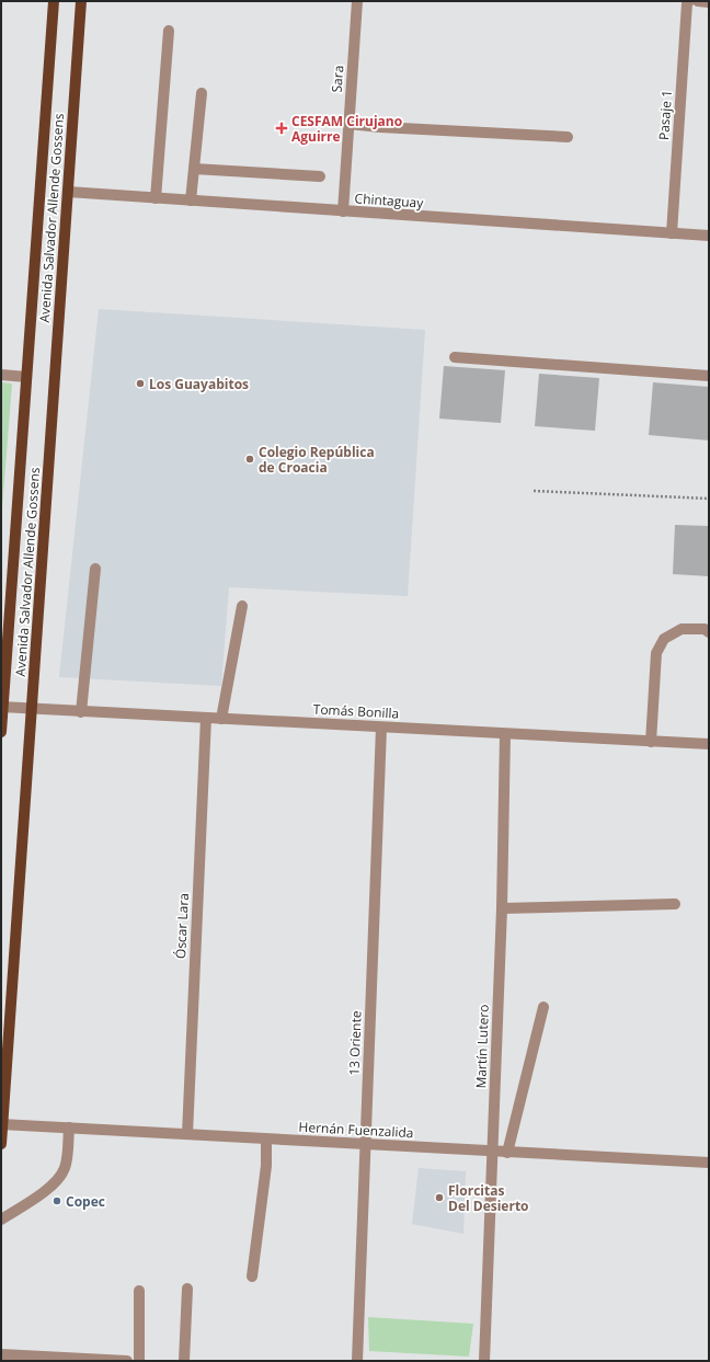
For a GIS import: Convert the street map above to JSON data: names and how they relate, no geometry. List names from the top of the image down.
{
  "streets": {
    "main road": ["Avenida Salvador Allende Gossens"],
    "street": [
      "Sara",
      "Pasaje 1",
      "Chintaguay",
      "Tomás Bonilla",
      "Óscar Lara",
      "13 Oriente",
      "Martín Lutero",
      "Hernán Fuenzalida"
    ]
  },
  "crossings": [
    ["Sara", "Chintaguay"],
    ["Pasaje 1", "Chintaguay"],
    ["Chintaguay", "Avenida Salvador Allende Gossens"],
    ["Avenida Salvador Allende Gossens", "Tomás Bonilla"],
    ["Avenida Salvador Allende Gossens", "Hernán Fuenzalida"],
    ["Tomás Bonilla", "Óscar Lara"],
    ["Tomás Bonilla", "13 Oriente"],
    ["Tomás Bonilla", "Martín Lutero"],
    ["Óscar Lara", "Hernán Fuenzalida"],
    ["13 Oriente", "Hernán Fuenzalida"],
    ["Martín Lutero", "Hernán Fuenzalida"]
  ],
  "places": {
    "health": ["CESFAM Cirujano Aguirre"],
    "other": [
      "Los Guayabitos",
      "Colegio República de Croacia",
      "Florcitas Del Desierto",
      "Copec"
    ]
  }
}
